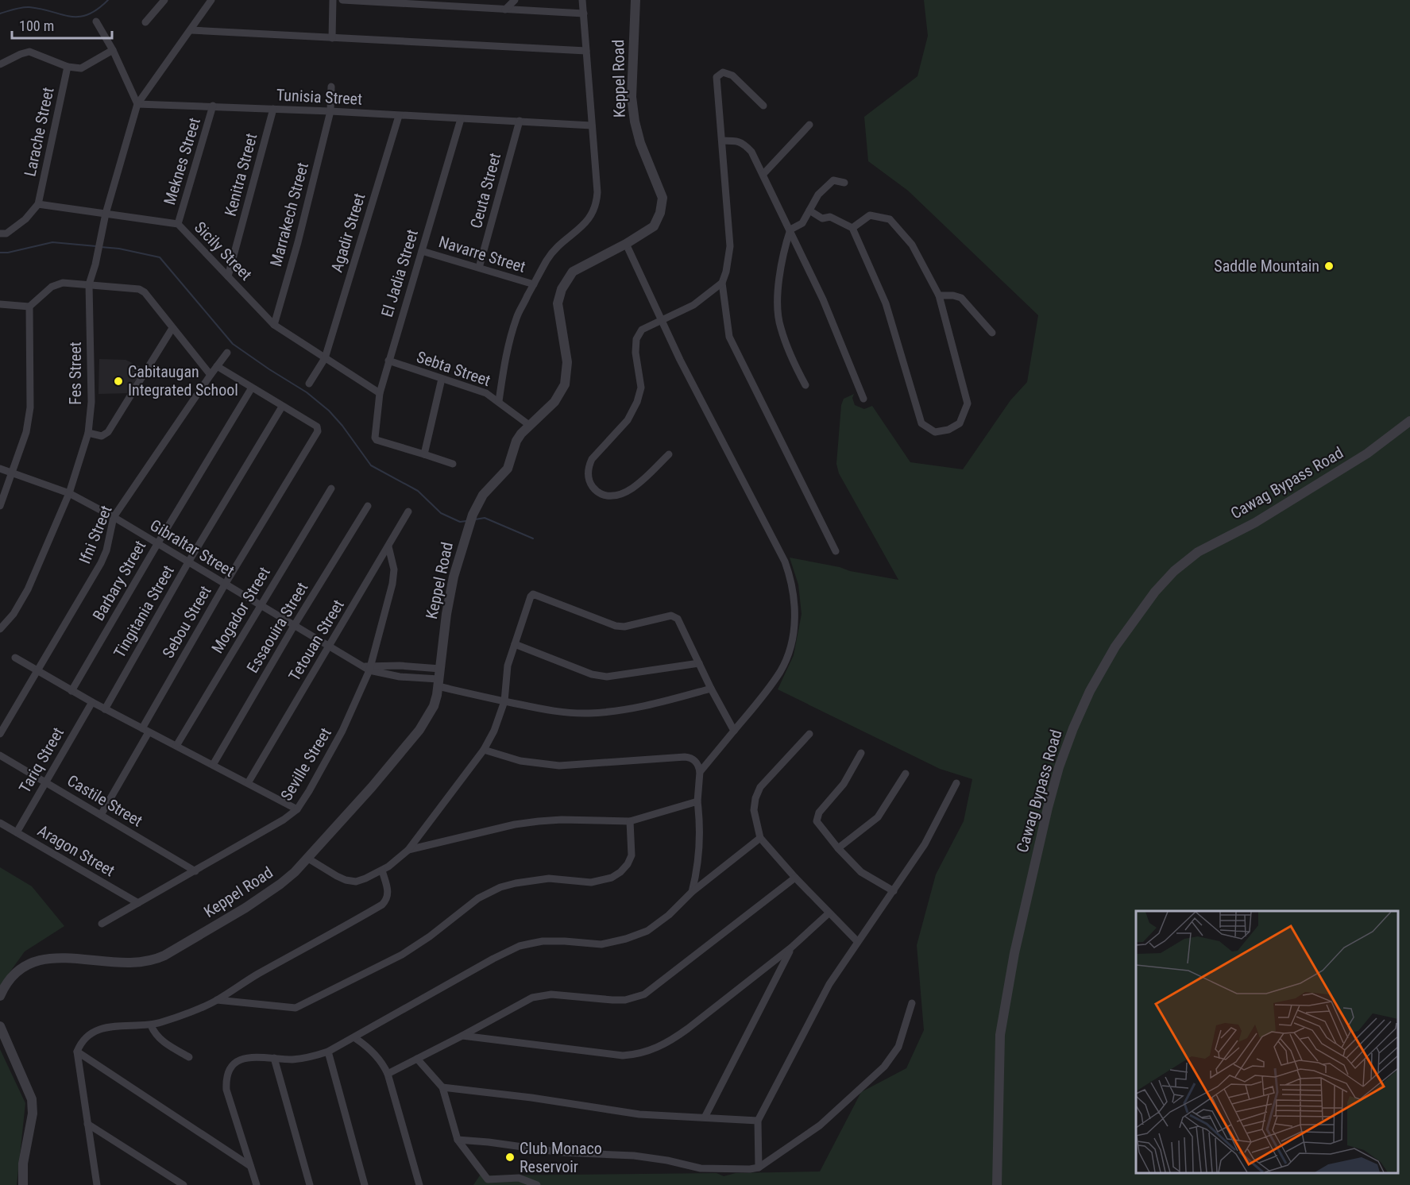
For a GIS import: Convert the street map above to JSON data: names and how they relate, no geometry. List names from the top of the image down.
{
  "streets": {
    "street": [
      "Keppel Road",
      "Tunisia Street",
      "Larache Street",
      "Meknes Street",
      "Kenitra Street",
      "Ceuta Street",
      "Marrakech Street",
      "Agadir Street",
      "Sicily Street",
      "Navarre Street",
      "El Jadia Street",
      "Sebta Street",
      "Fes Street",
      "Cawag Bypass Road",
      "Ifni Street",
      "Gibraltar Street",
      "Barbary Street",
      "Mogador Street",
      "Tingitania Street",
      "Sebou Street",
      "Essaouira Street",
      "Tetouan Street",
      "Tariq Street",
      "Seville Street",
      "Castile Street",
      "Aragon Street"
    ]
  },
  "crossings": [
    ["Keppel Road", "Sebta Street"],
    ["Tunisia Street", "Meknes Street"],
    ["Tunisia Street", "Kenitra Street"],
    ["Tunisia Street", "Ceuta Street"],
    ["Tunisia Street", "Marrakech Street"],
    ["Tunisia Street", "Agadir Street"],
    ["Tunisia Street", "El Jadia Street"],
    ["Tunisia Street", "Fes Street"],
    ["Larache Street", "Sicily Street"],
    ["Meknes Street", "Sicily Street"],
    ["Kenitra Street", "Sicily Street"],
    ["Ceuta Street", "Navarre Street"],
    ["Marrakech Street", "Sicily Street"],
    ["Agadir Street", "Sicily Street"],
    ["Sicily Street", "El Jadia Street"],
    ["Sicily Street", "Fes Street"],
    ["Navarre Street", "El Jadia Street"],
    ["El Jadia Street", "Sebta Street"],
    ["Fes Street", "Gibraltar Street"],
    ["Ifni Street", "Gibraltar Street"],
    ["Gibraltar Street", "Barbary Street"],
    ["Gibraltar Street", "Mogador Street"],
    ["Gibraltar Street", "Tingitania Street"],
    ["Gibraltar Street", "Sebou Street"],
    ["Gibraltar Street", "Essaouira Street"],
    ["Gibraltar Street", "Tetouan Street"],
    ["Gibraltar Street", "Seville Street"],
    ["Tingitania Street", "Sebou Street"],
    ["Sebou Street", "Castile Street"],
    ["Tetouan Street", "Seville Street"],
    ["Tariq Street", "Castile Street"],
    ["Tariq Street", "Aragon Street"],
    ["Seville Street", "Castile Street"],
    ["Seville Street", "Aragon Street"]
  ],
  "places": ["Saddle Mountain", "Cabitaugan Integrated School", "Club Monaco Reservoir"],
  "scale_bar": "100 m"
}
